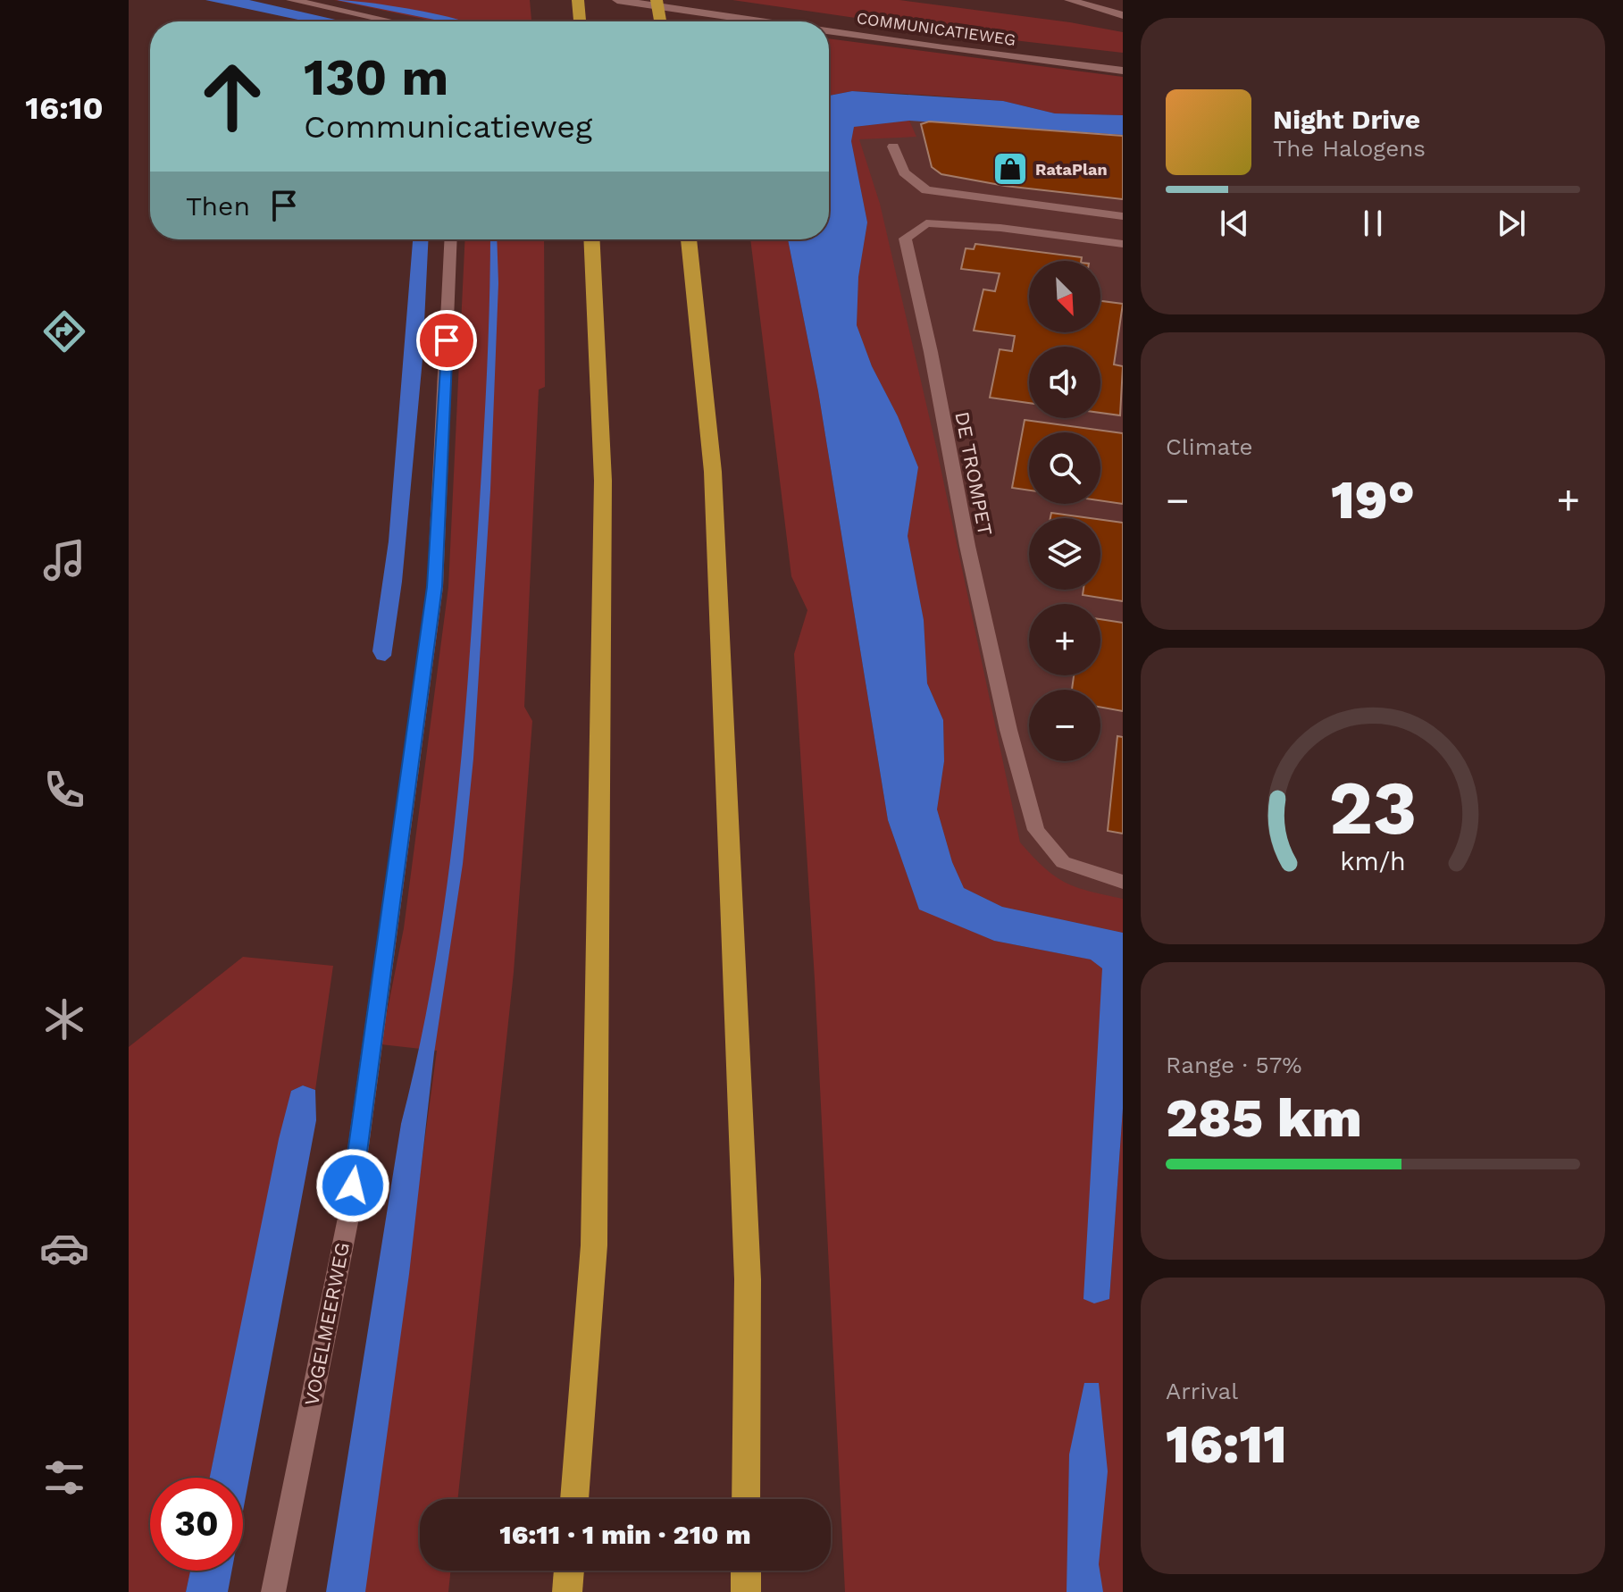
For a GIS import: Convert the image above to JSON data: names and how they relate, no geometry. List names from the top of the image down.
{
  "streets": {
    "street": ["COMMUNICATIEWEG", "DE TROMPET", "VOGELMEERWEG"]
  },
  "places": {
    "shop": ["RataPlan"]
  },
  "north": "bottom right",
  "page": {
    "tabs": "16:10",
    "turn": ["130 m", "Communicatieweg"],
    "song": ["Night Drive", "The Halogens"],
    "then": "Then",
    "map_buttons": ["+", "−"],
    "tile": [
      "Climate",
      ["Range · 57%", "285 km"],
      ["Arrival", "16:11"]
    ],
    "heat": ["−", "19°", "+"],
    "limit": "30",
    "trip": "16:11 · 1 min · 210 m",
    "gauge": ["23", "km/h"]
  }
}
